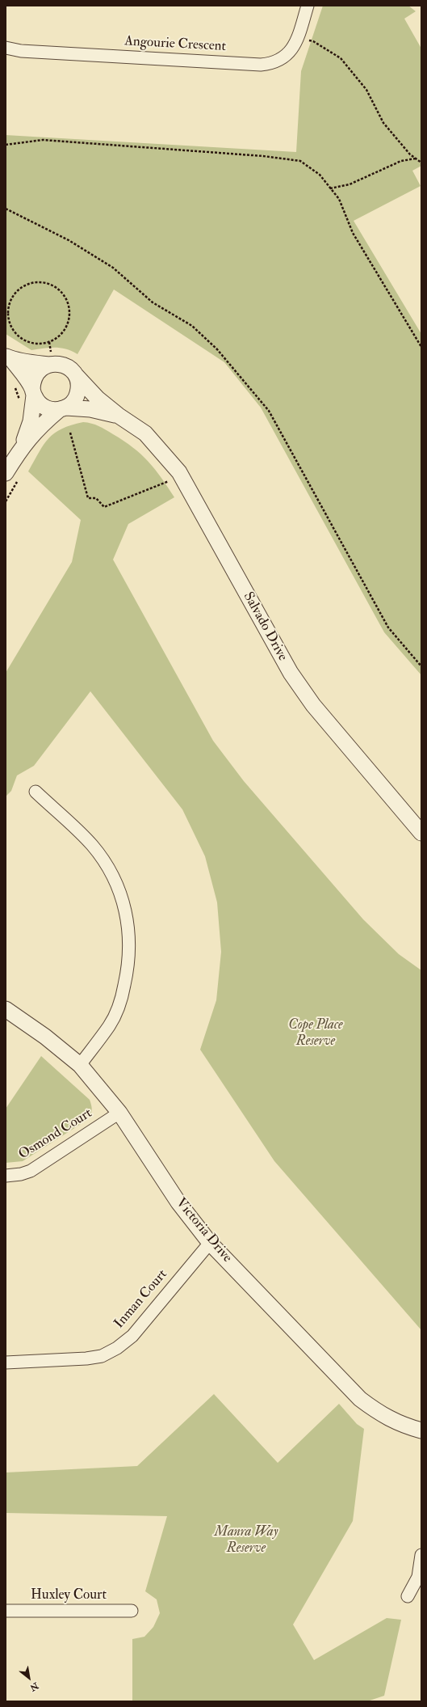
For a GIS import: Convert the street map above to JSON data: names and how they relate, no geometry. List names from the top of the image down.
{
  "streets": {
    "street": [
      "Angourie Crescent",
      "Salvado Drive",
      "Osmond Court",
      "Victoria Drive",
      "Inman Court",
      "Huxley Court"
    ]
  },
  "crossings": [
    ["Osmond Court", "Victoria Drive"],
    ["Victoria Drive", "Inman Court"]
  ],
  "parks": ["Cope Place Reserve", "Manra Way Reserve"],
  "north": "bottom right"
}
